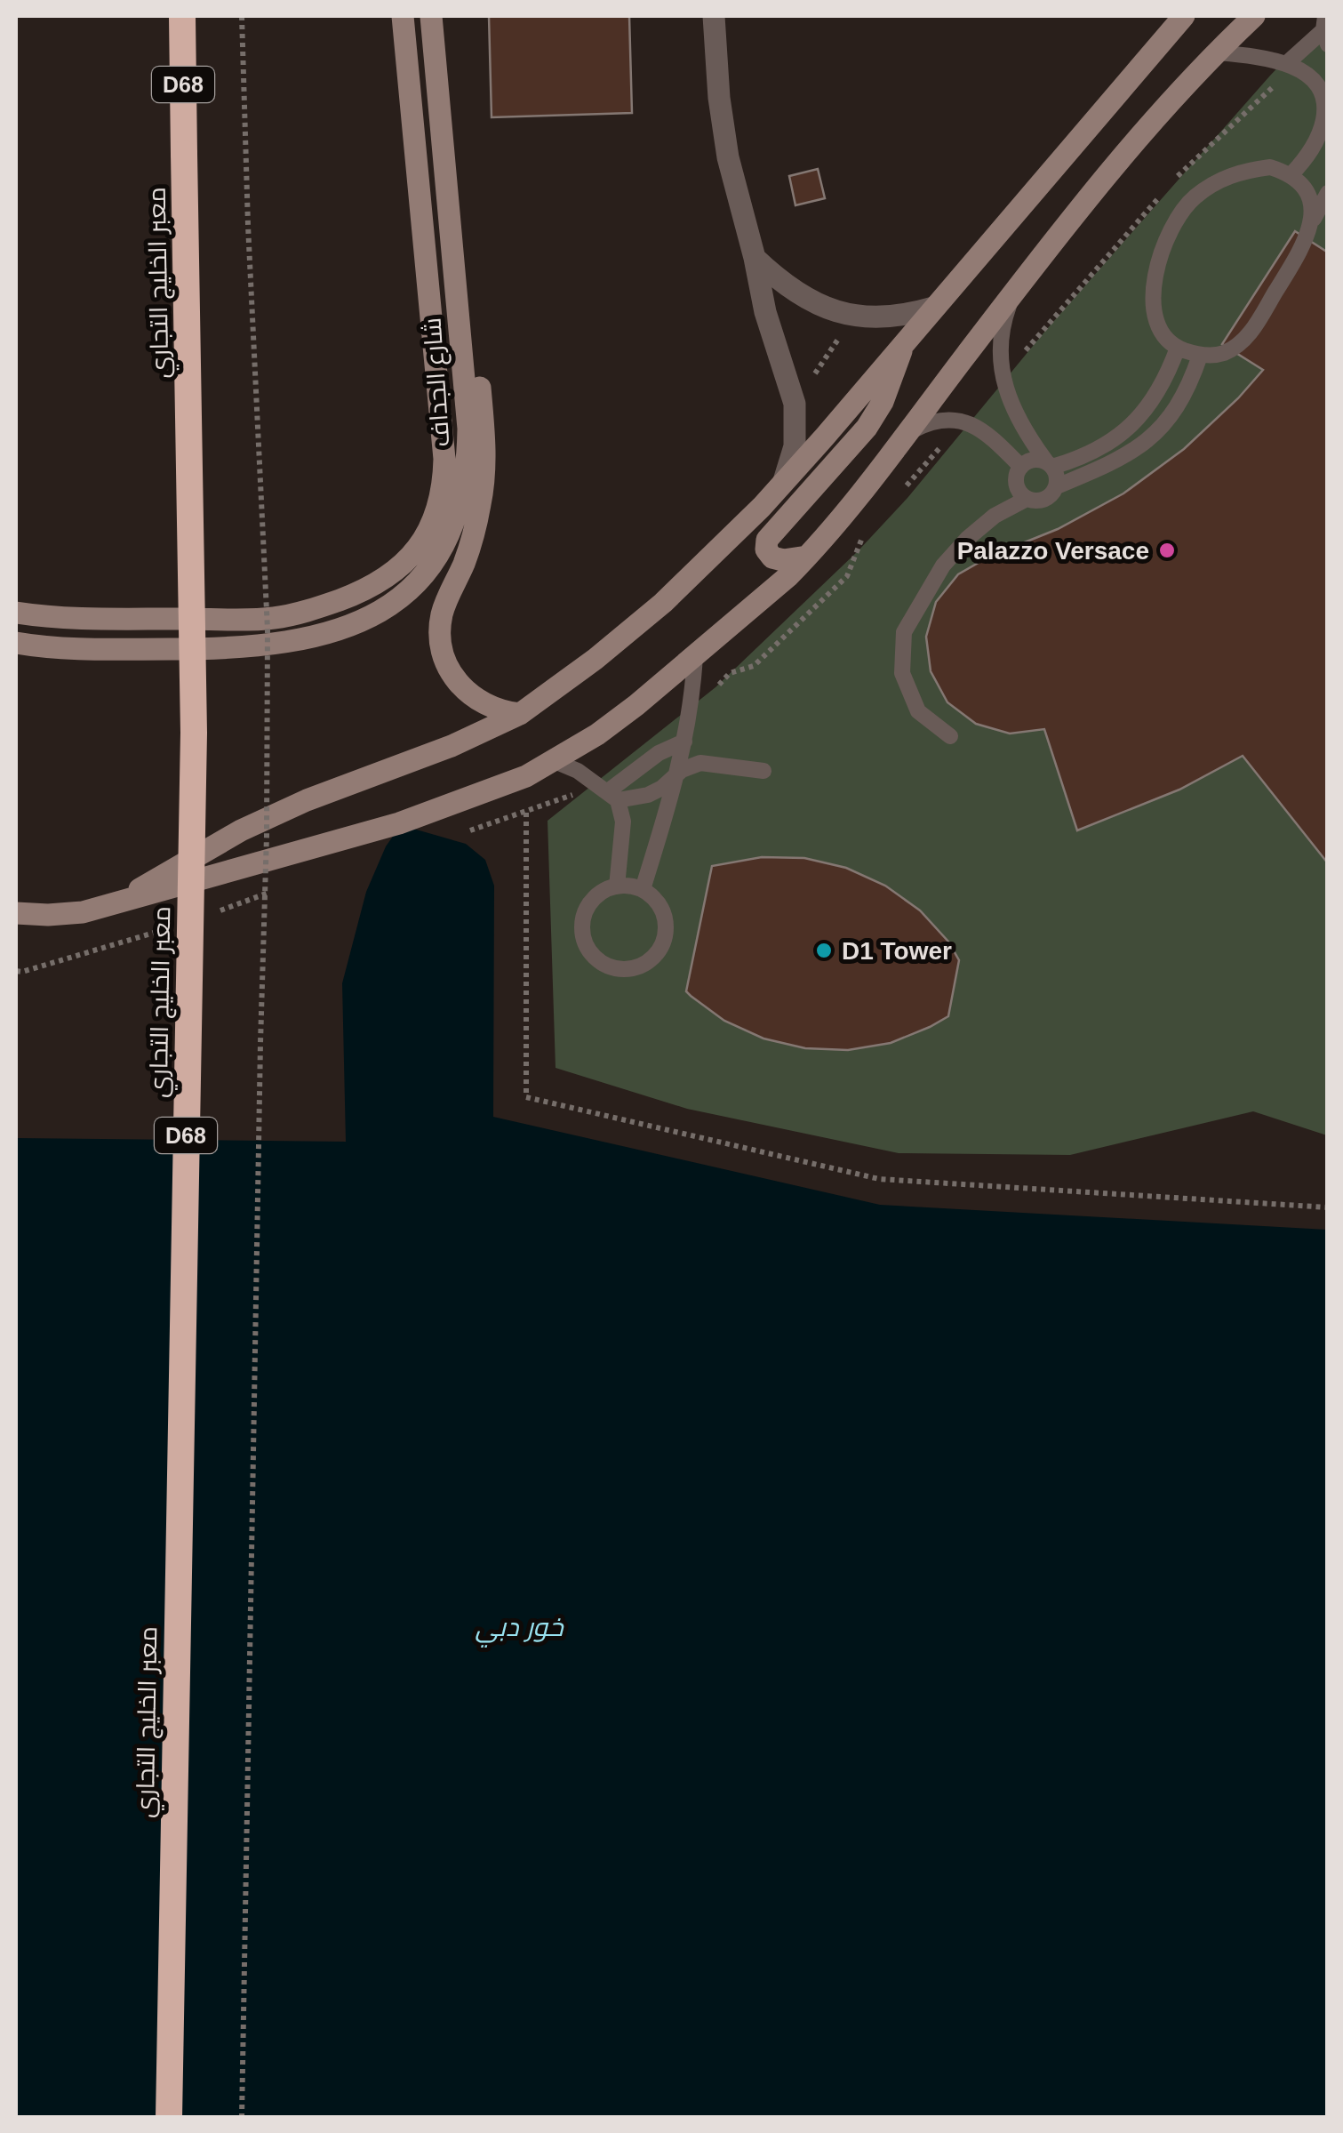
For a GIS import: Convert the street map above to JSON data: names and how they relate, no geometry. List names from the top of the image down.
{
  "streets": {
    "highway": ["D68", "معبر الخليج التجاري"],
    "street": ["شارع الجداف"]
  },
  "water": ["خور دبي"],
  "places": ["Palazzo Versace", "D1 Tower"]
}
